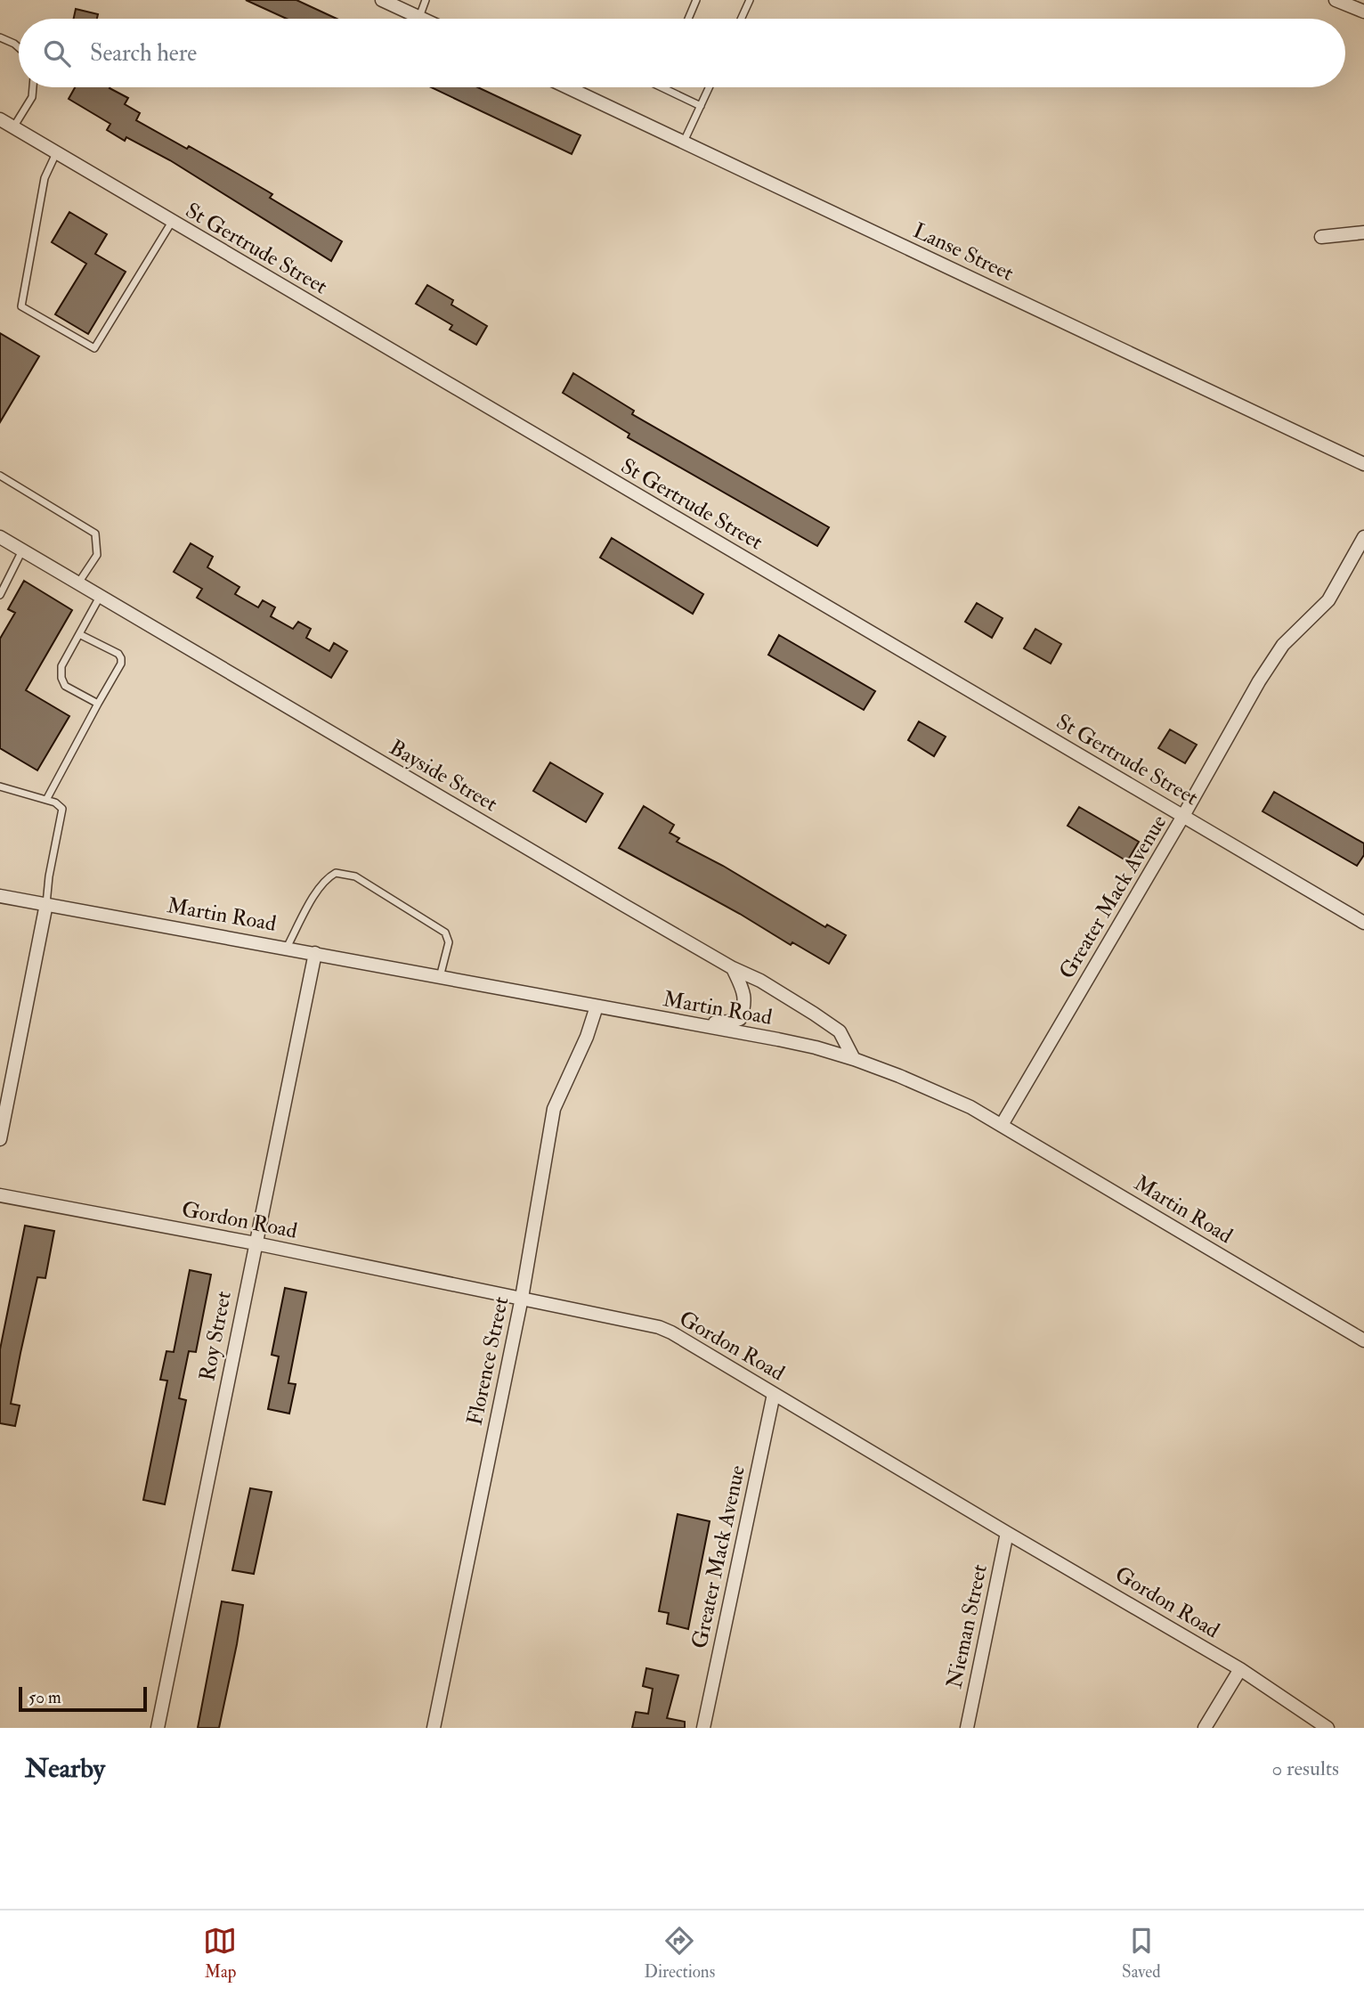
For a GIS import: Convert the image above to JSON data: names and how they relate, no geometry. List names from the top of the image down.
{
  "streets": {
    "street": [
      "St Gertrude Street",
      "Lanse Street",
      "Bayside Street",
      "Greater Mack Avenue",
      "Martin Road",
      "Gordon Road",
      "Roy Street",
      "Florence Street",
      "Nieman Street"
    ]
  },
  "crossings": [
    ["St Gertrude Street", "Greater Mack Avenue"],
    ["Bayside Street", "Martin Road"],
    ["Greater Mack Avenue", "Martin Road"],
    ["Greater Mack Avenue", "Gordon Road"],
    ["Martin Road", "Roy Street"],
    ["Martin Road", "Florence Street"],
    ["Gordon Road", "Roy Street"],
    ["Gordon Road", "Florence Street"],
    ["Gordon Road", "Nieman Street"]
  ],
  "scale_bar": "50 m",
  "page": {
    "search": "Search here",
    "scale": "50 m",
    "heading": ["Nearby", "0 results"],
    "nav": ["Map", "Directions", "Saved"]
  }
}
